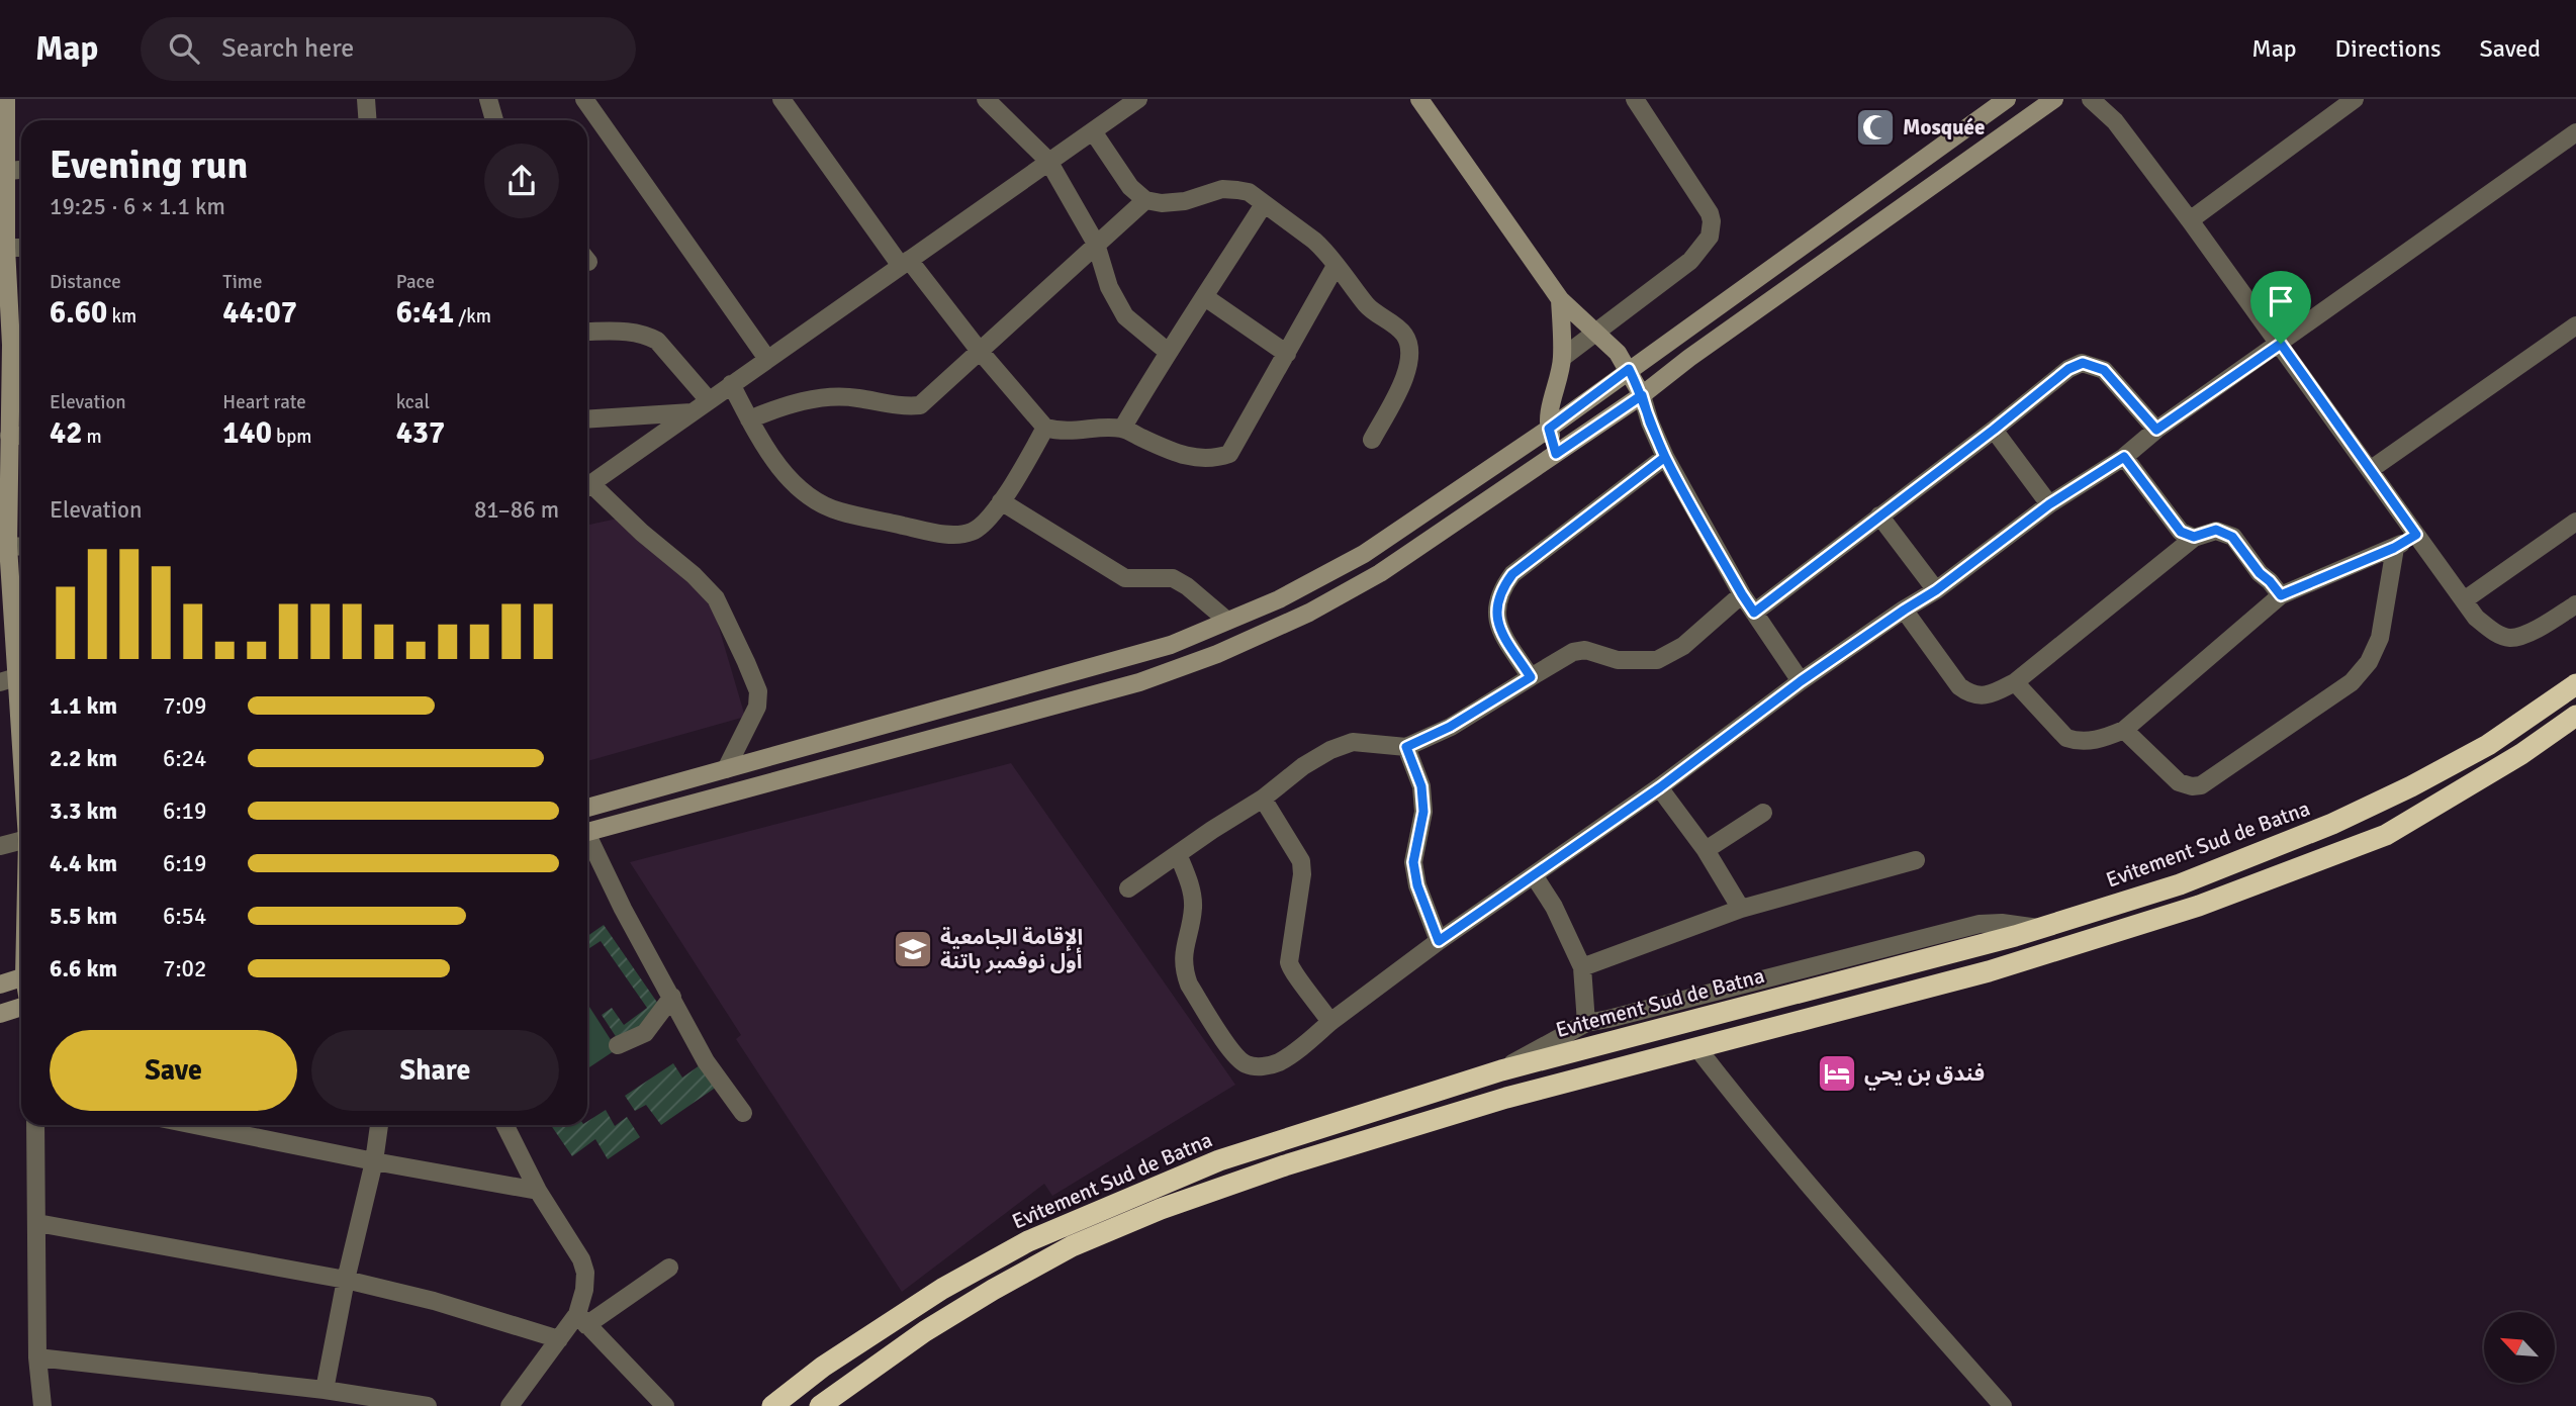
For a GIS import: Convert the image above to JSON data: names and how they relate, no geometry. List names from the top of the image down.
{
  "streets": {
    "highway": ["Evitement Sud de Batna"]
  },
  "places": {
    "mosque": ["Mosquée"],
    "school or university": ["الإقامة الجامعية أول نوفمبر باتنة"],
    "hotel": ["فندق بن يحي"]
  },
  "north": "top left",
  "page": {
    "header": "Map",
    "search": "Search here",
    "nav": ["Map", "Directions", "Saved"],
    "heading": ["Evening run", "19:25 · 6 × 1.1 km"],
    "stats": [
      ["Distance", "6.60 km"],
      ["Time", "44:07"],
      ["Pace", "6:41 /km"],
      ["Elevation", "42 m"],
      ["Heart rate", "140 bpm"],
      ["kcal", "437"]
    ],
    "chart": ["Elevation", "81–86 m"],
    "list": [
      {
        "name": "1.1 km",
        "note": "7:09"
      },
      {
        "name": "2.2 km",
        "note": "6:24"
      },
      {
        "name": "3.3 km",
        "note": "6:19"
      },
      {
        "name": "4.4 km",
        "note": "6:19"
      },
      {
        "name": "5.5 km",
        "note": "6:54"
      },
      {
        "name": "6.6 km",
        "note": "7:02"
      }
    ],
    "buttons": ["Save", "Share"]
  }
}
